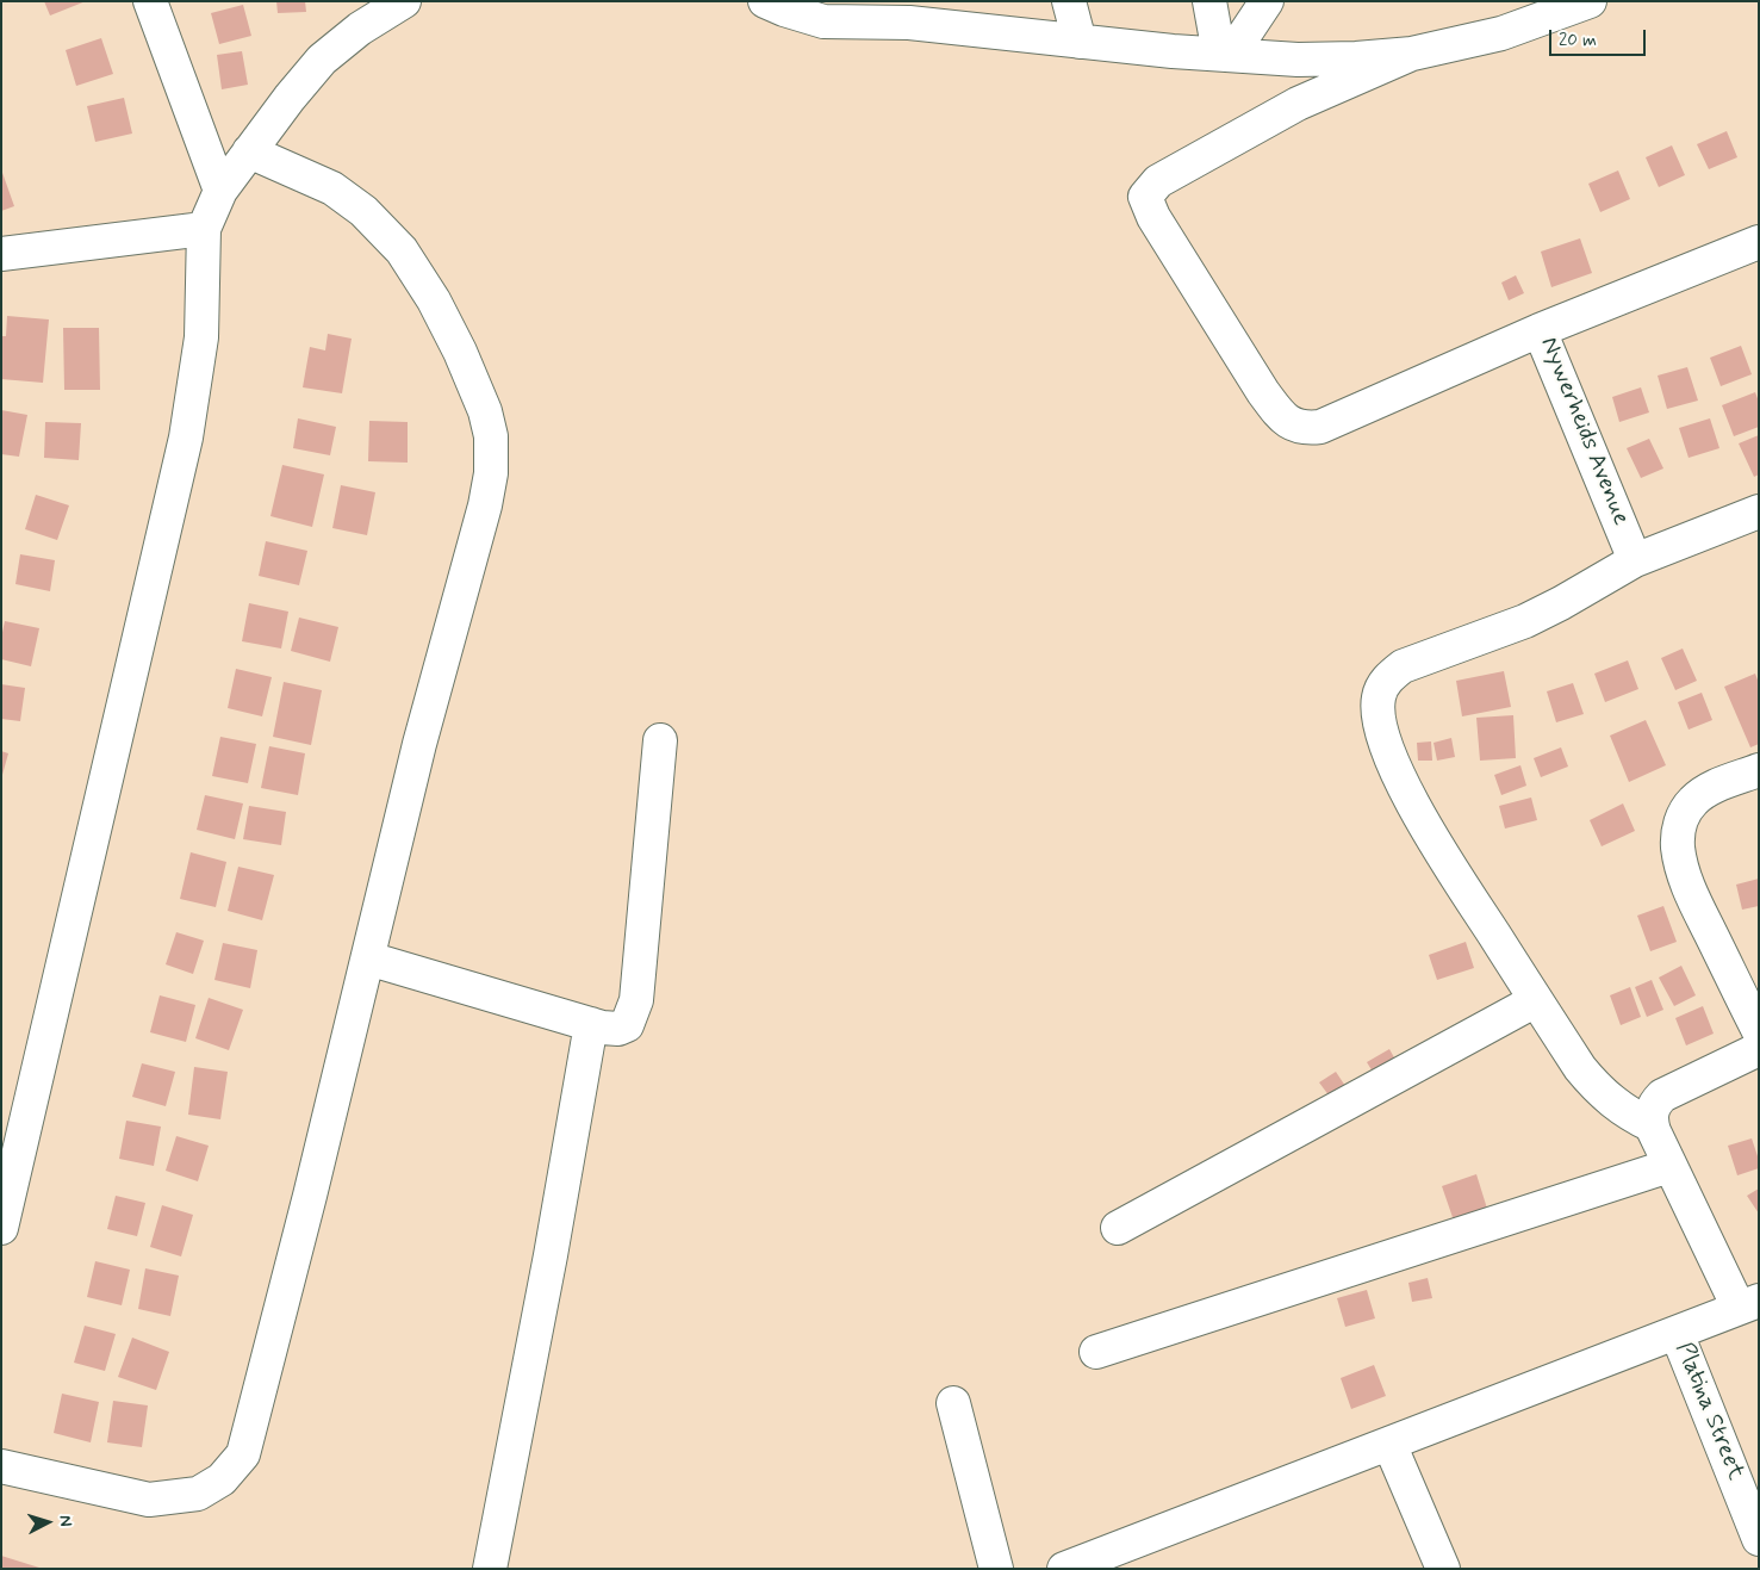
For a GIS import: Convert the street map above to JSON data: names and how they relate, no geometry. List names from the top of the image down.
{
  "streets": {
    "street": ["Nywerheids Avenue", "Platina Street"]
  },
  "scale_bar": "20 m",
  "north": "right"
}
